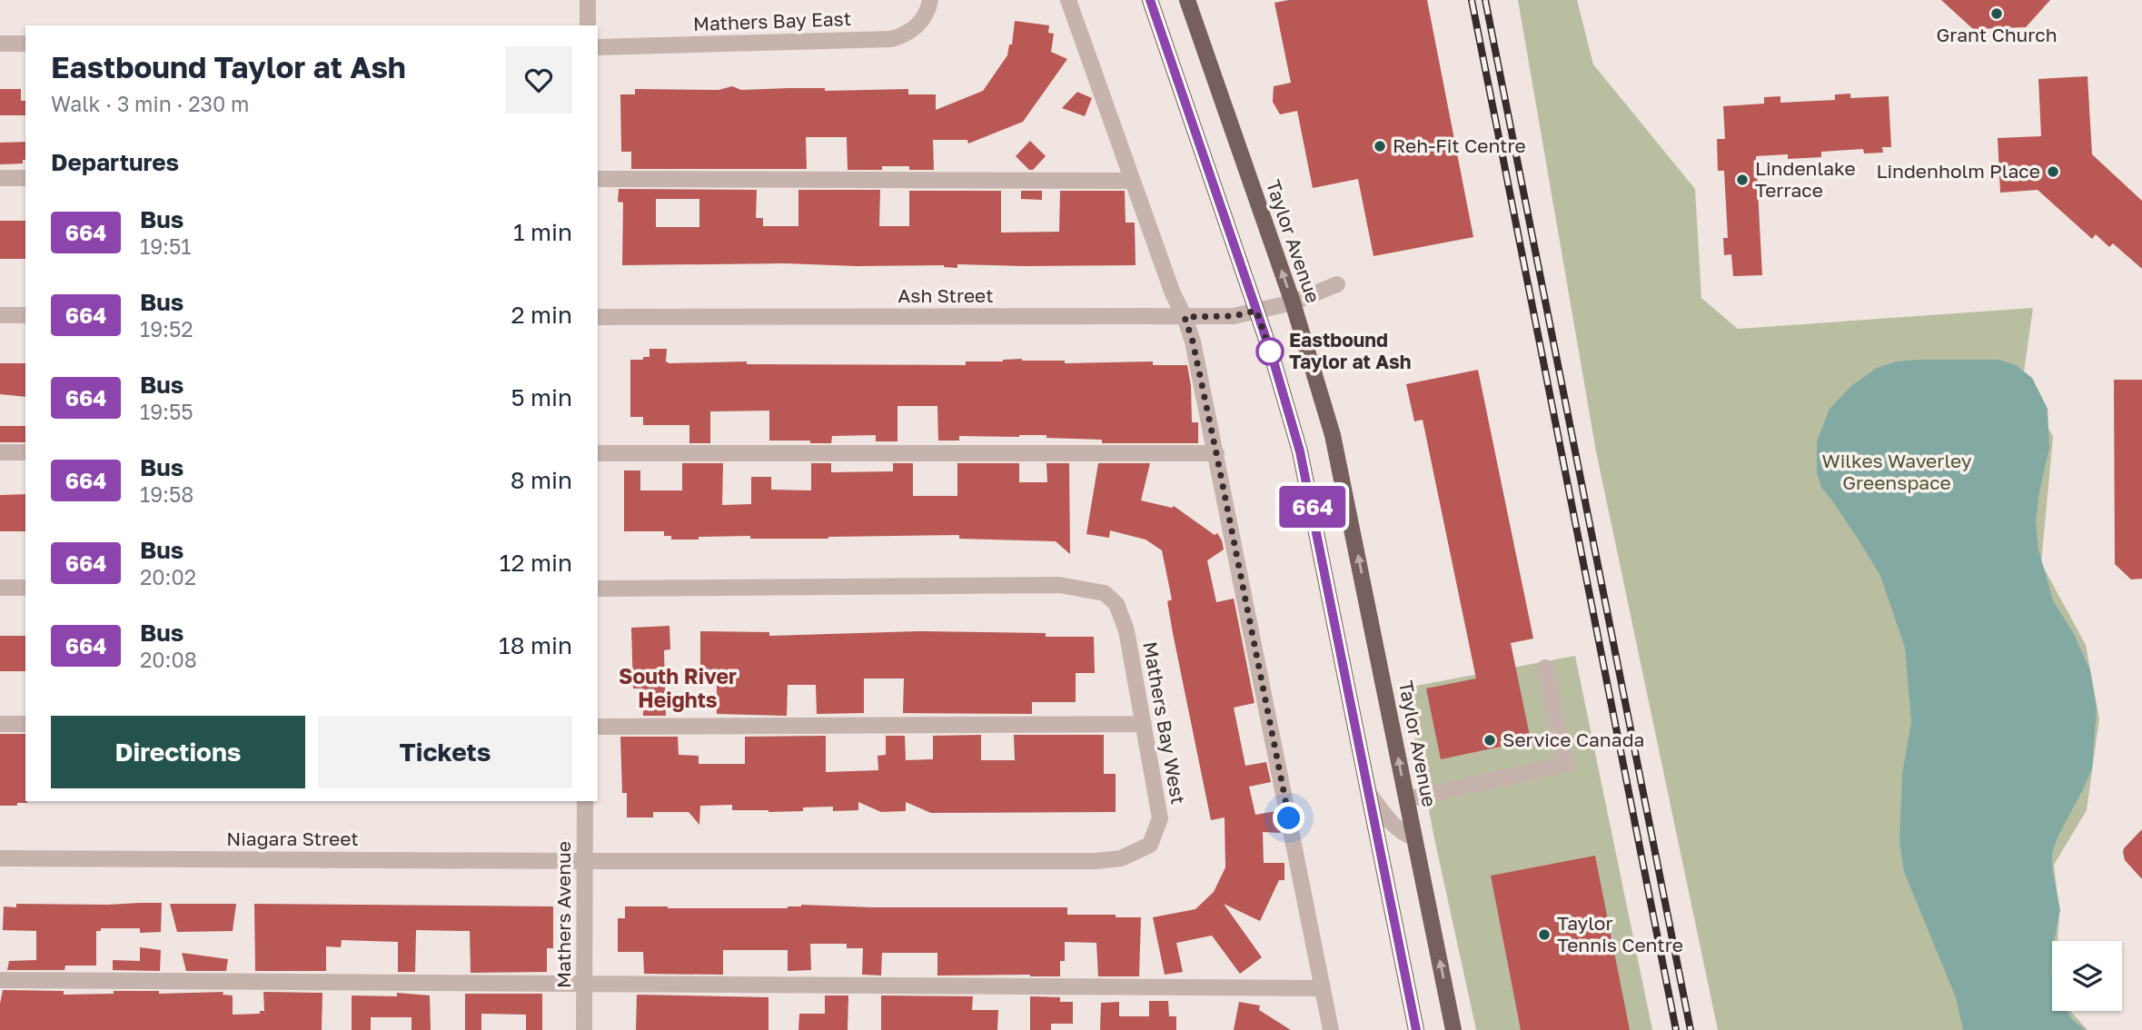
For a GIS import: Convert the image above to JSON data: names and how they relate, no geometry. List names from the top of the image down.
{
  "streets": {
    "main road": ["Taylor Avenue"],
    "street": [
      "Mathers Bay East",
      "Ash Street",
      "Mathers Bay West",
      "Niagara Street",
      "Mathers Avenue"
    ]
  },
  "crossings": [
    ["Taylor Avenue", "Ash Street"],
    ["Mathers Bay West", "Niagara Street"],
    ["Mathers Bay West", "Mathers Avenue"],
    ["Niagara Street", "Mathers Avenue"]
  ],
  "districts": ["South River Heights"],
  "parks": ["Wilkes Waverley Greenspace"],
  "places": [
    "Grant Church",
    "Reh-Fit Centre",
    "Lindenholm Place",
    "Lindenlake Terrace",
    "Eastbound Taylor at Ash",
    "Service Canada",
    "Taylor Tennis Centre"
  ],
  "lines": ["bus line 664"],
  "page": {
    "on_map": "664",
    "heading": [
      ["Eastbound Taylor at Ash", "Walk · 3 min · 230 m"],
      "Departures"
    ],
    "list": [
      {
        "mark": "664",
        "name": "Bus",
        "note": "19:51",
        "value": "1 min"
      },
      {
        "mark": "664",
        "name": "Bus",
        "note": "19:52",
        "value": "2 min"
      },
      {
        "mark": "664",
        "name": "Bus",
        "note": "19:55",
        "value": "5 min"
      },
      {
        "mark": "664",
        "name": "Bus",
        "note": "19:58",
        "value": "8 min"
      },
      {
        "mark": "664",
        "name": "Bus",
        "note": "20:02",
        "value": "12 min"
      },
      {
        "mark": "664",
        "name": "Bus",
        "note": "20:08",
        "value": "18 min"
      }
    ],
    "buttons": ["Directions", "Tickets"]
  }
}
